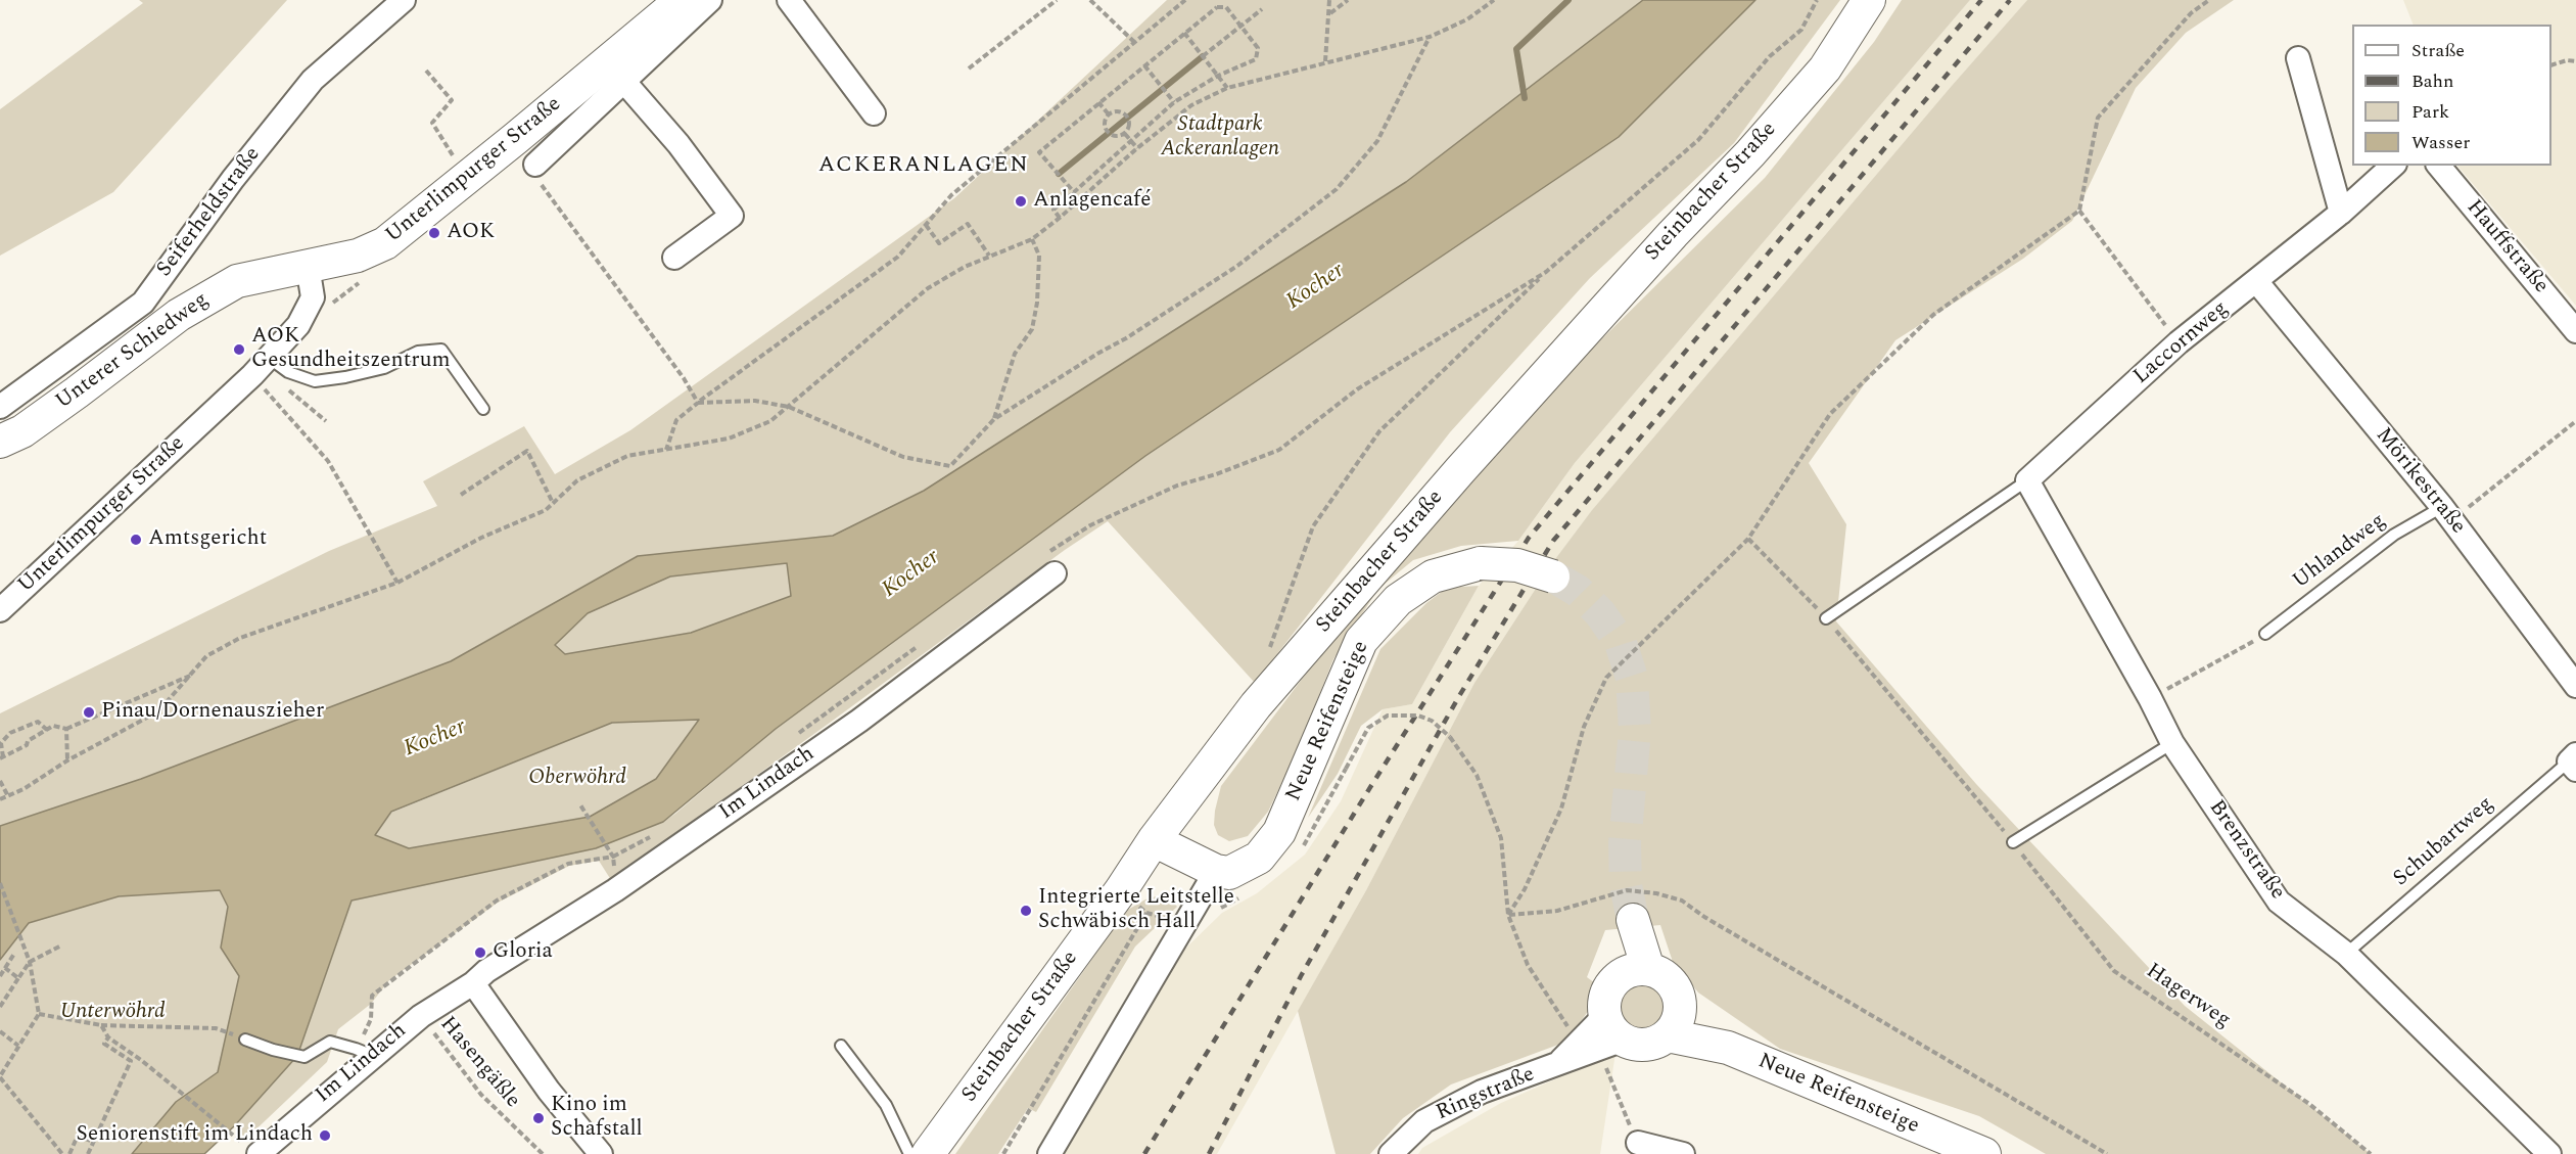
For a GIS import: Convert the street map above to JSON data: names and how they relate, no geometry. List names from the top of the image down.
{
  "streets": {
    "main road": [
      "Unterlimpurger Straße",
      "Steinbacher Straße",
      "Unterer Schiedweg",
      "Neue Reifensteige"
    ],
    "street": [
      "Seiferheldstraße",
      "Hauffstraße",
      "Laccornweg",
      "Mörikestraße",
      "Im Lindach",
      "Brenzstraße",
      "Ringstraße"
    ],
    "lane": ["Uhlandweg", "Schubartweg"],
    "path": ["Hagerweg", "Hasengäßle"]
  },
  "crossings": [
    ["Unterlimpurger Straße", "Unterer Schiedweg"],
    ["Laccornweg", "Mörikestraße"],
    ["Laccornweg", "Brenzstraße"],
    ["Mörikestraße", "Uhlandweg"],
    ["Neue Reifensteige", "Ringstraße"],
    ["Im Lindach", "Hasengäßle"],
    ["Schubartweg", "Brenzstraße"]
  ],
  "districts": ["ACKERANLAGEN"],
  "water": ["Kocher"],
  "parks": ["Stadtpark Ackeranlagen", "Oberwöhrd", "Unterwöhrd"],
  "places": [
    "Anlagencafé",
    "AOK",
    "AOK Gesundheitszentrum",
    "Amtsgericht",
    "Pinau/Dornenauszieher",
    "Integrierte Leitstelle Schwäbisch Hall",
    "Gloria",
    "Kino im Schafstall",
    "Seniorenstift im Lindach"
  ],
  "legend": [
    "Straße",
    "Bahn",
    "Park",
    "Wasser"
  ]
}
